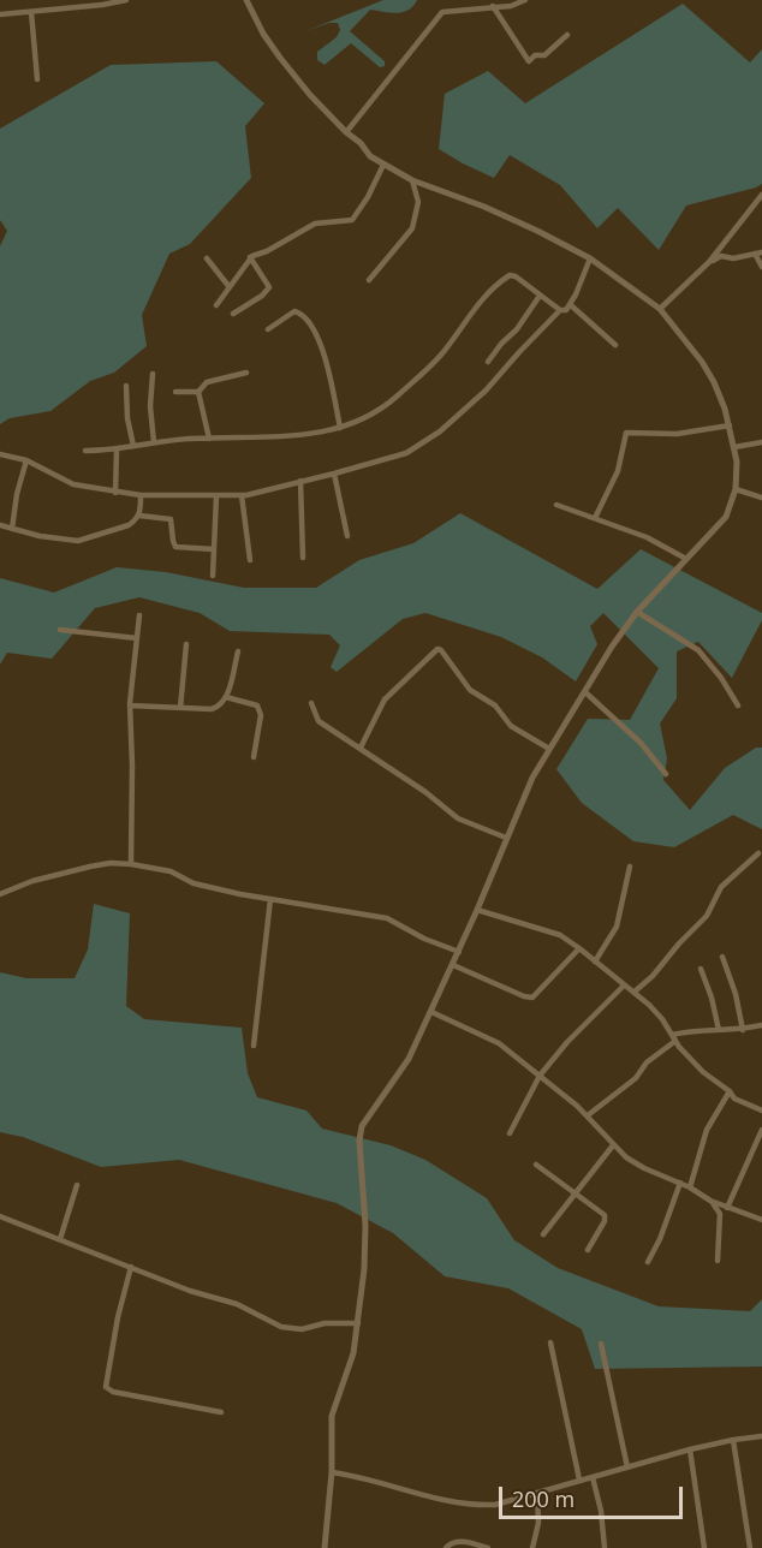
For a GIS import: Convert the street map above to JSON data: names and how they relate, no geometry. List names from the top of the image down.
{
  "scale_bar": "200 m"
}
